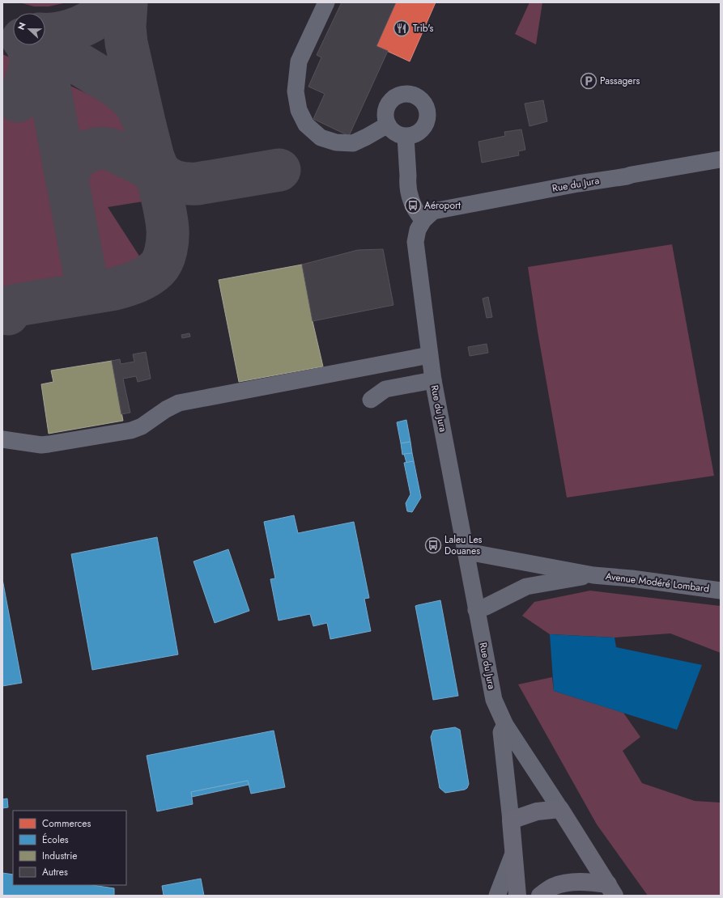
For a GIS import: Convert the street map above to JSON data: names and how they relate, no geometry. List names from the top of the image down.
{
  "streets": {
    "street": ["Rue du Jura", "Avenue Modéré Lombard"]
  },
  "crossings": [
    ["Rue du Jura", "Avenue Modéré Lombard"]
  ],
  "places": {
    "restaurant": ["Trib's"],
    "parking": ["Passagers"],
    "bus stop": ["Aéroport", "Laleu Les Douanes"]
  },
  "legend": [
    "Commerces",
    "Écoles",
    "Industrie",
    "Autres"
  ],
  "north": "left"
}
